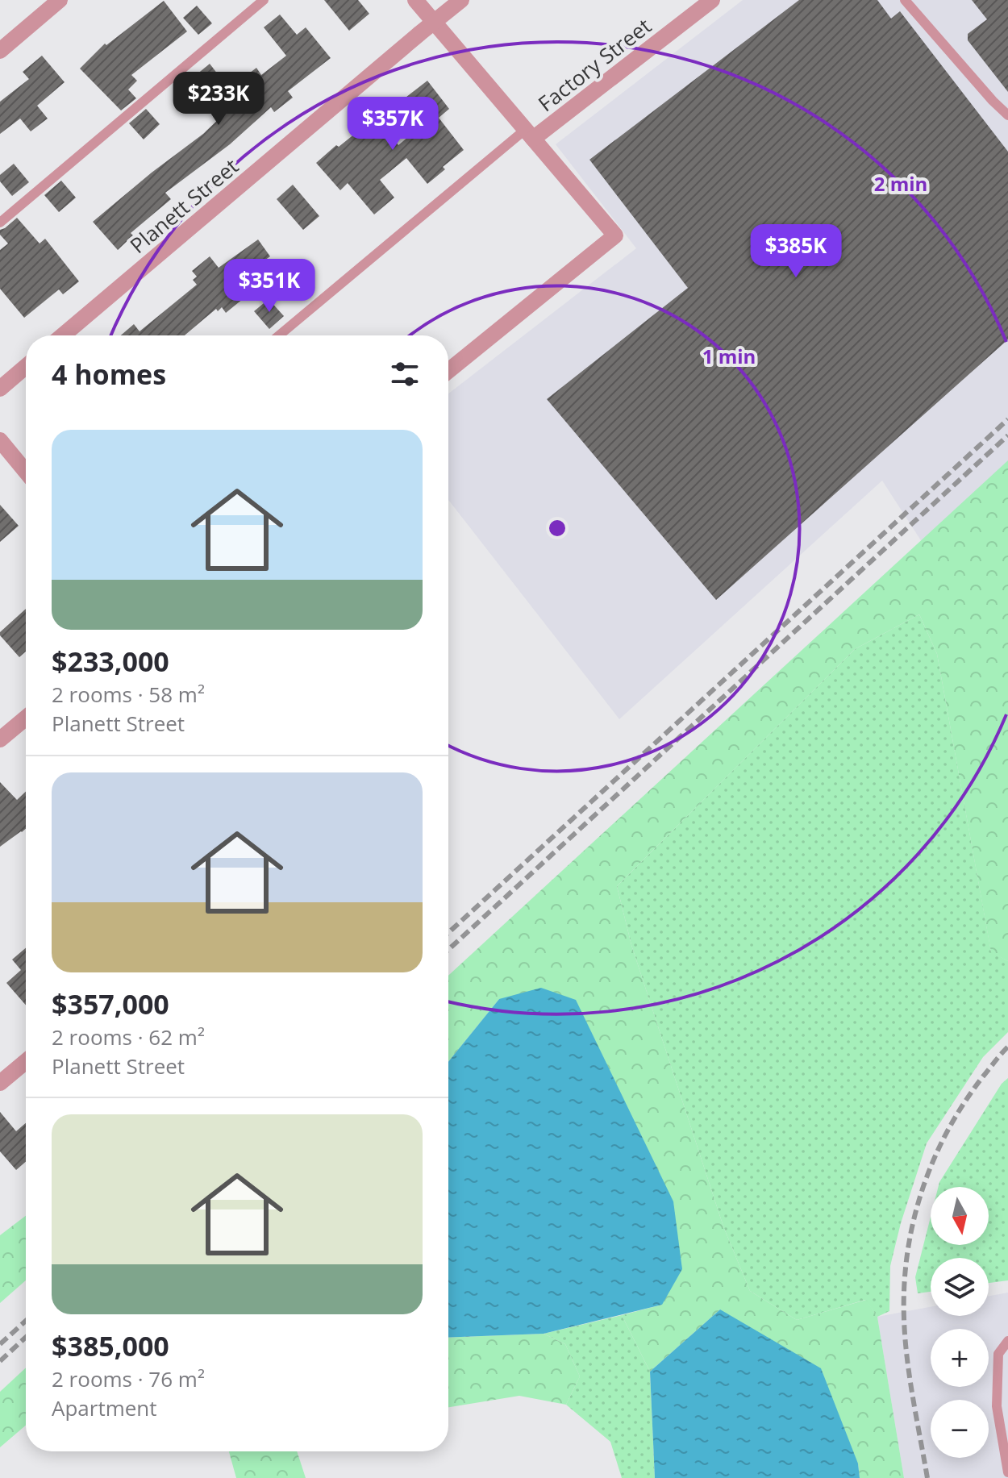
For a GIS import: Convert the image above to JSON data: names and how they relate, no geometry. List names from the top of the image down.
{
  "streets": {
    "street": ["Factory Street", "Planett Street"]
  },
  "north": "bottom",
  "page": {
    "price": [
      "$233K",
      "$357K",
      "$385K",
      "$351K"
    ],
    "heading": "4 homes",
    "list": [
      {
        "name": "$233,000",
        "note": "2 rooms · 58 m² · Planett Street"
      },
      {
        "name": "$357,000",
        "note": "2 rooms · 62 m² · Planett Street"
      },
      {
        "name": "$385,000",
        "note": "2 rooms · 76 m² · Apartment"
      }
    ],
    "map_buttons": ["+", "−"]
  },
  "rings": ["2 min", "1 min"]
}
